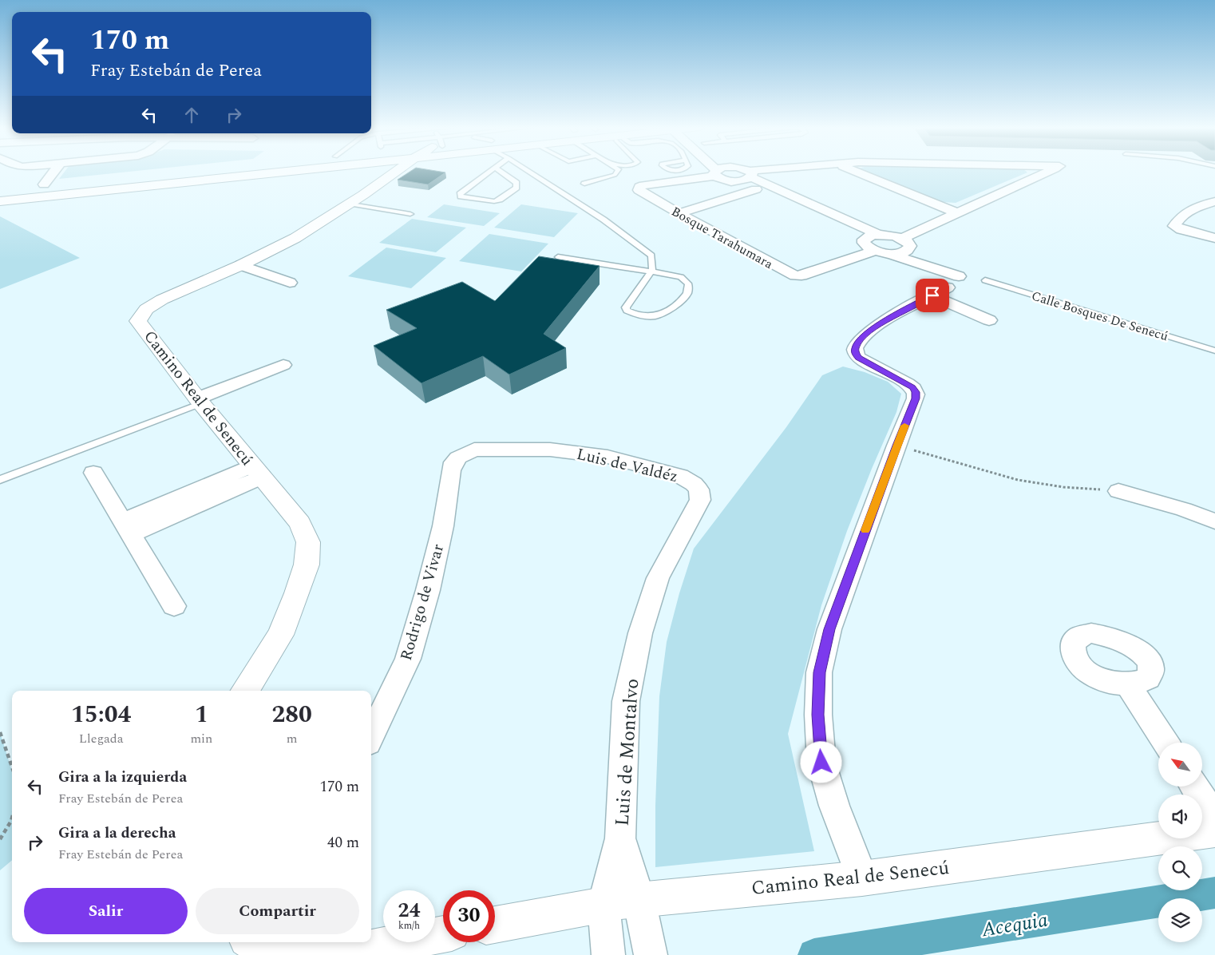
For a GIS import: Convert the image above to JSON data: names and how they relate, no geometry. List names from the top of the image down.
{
  "streets": {
    "main road": ["Camino Real de Senecú"],
    "street": [
      "Bosque Tarahumara",
      "Luis de Valdéz",
      "Rodrigo de Vivar",
      "Luis de Montalvo"
    ],
    "lane": ["Calle Bosques De Senecú"]
  },
  "crossings": [
    ["Camino Real de Senecú", "Luis de Montalvo"],
    ["Luis de Valdéz", "Rodrigo de Vivar"],
    ["Luis de Valdéz", "Luis de Montalvo"]
  ],
  "water": ["Acequia"],
  "north": "top left",
  "page": {
    "turn": ["170 m", "Fray Estebán de Perea"],
    "eta": [
      "15:04",
      "Llegada",
      "1",
      "min",
      "280",
      "m"
    ],
    "list": [
      {
        "name": "Gira a la izquierda",
        "note": "Fray Estebán de Perea",
        "value": "170 m"
      },
      {
        "name": "Gira a la derecha",
        "note": "Fray Estebán de Perea",
        "value": "40 m"
      }
    ],
    "buttons": ["Salir", "Compartir"],
    "speed": "24 km/h",
    "limit": "30"
  }
}
